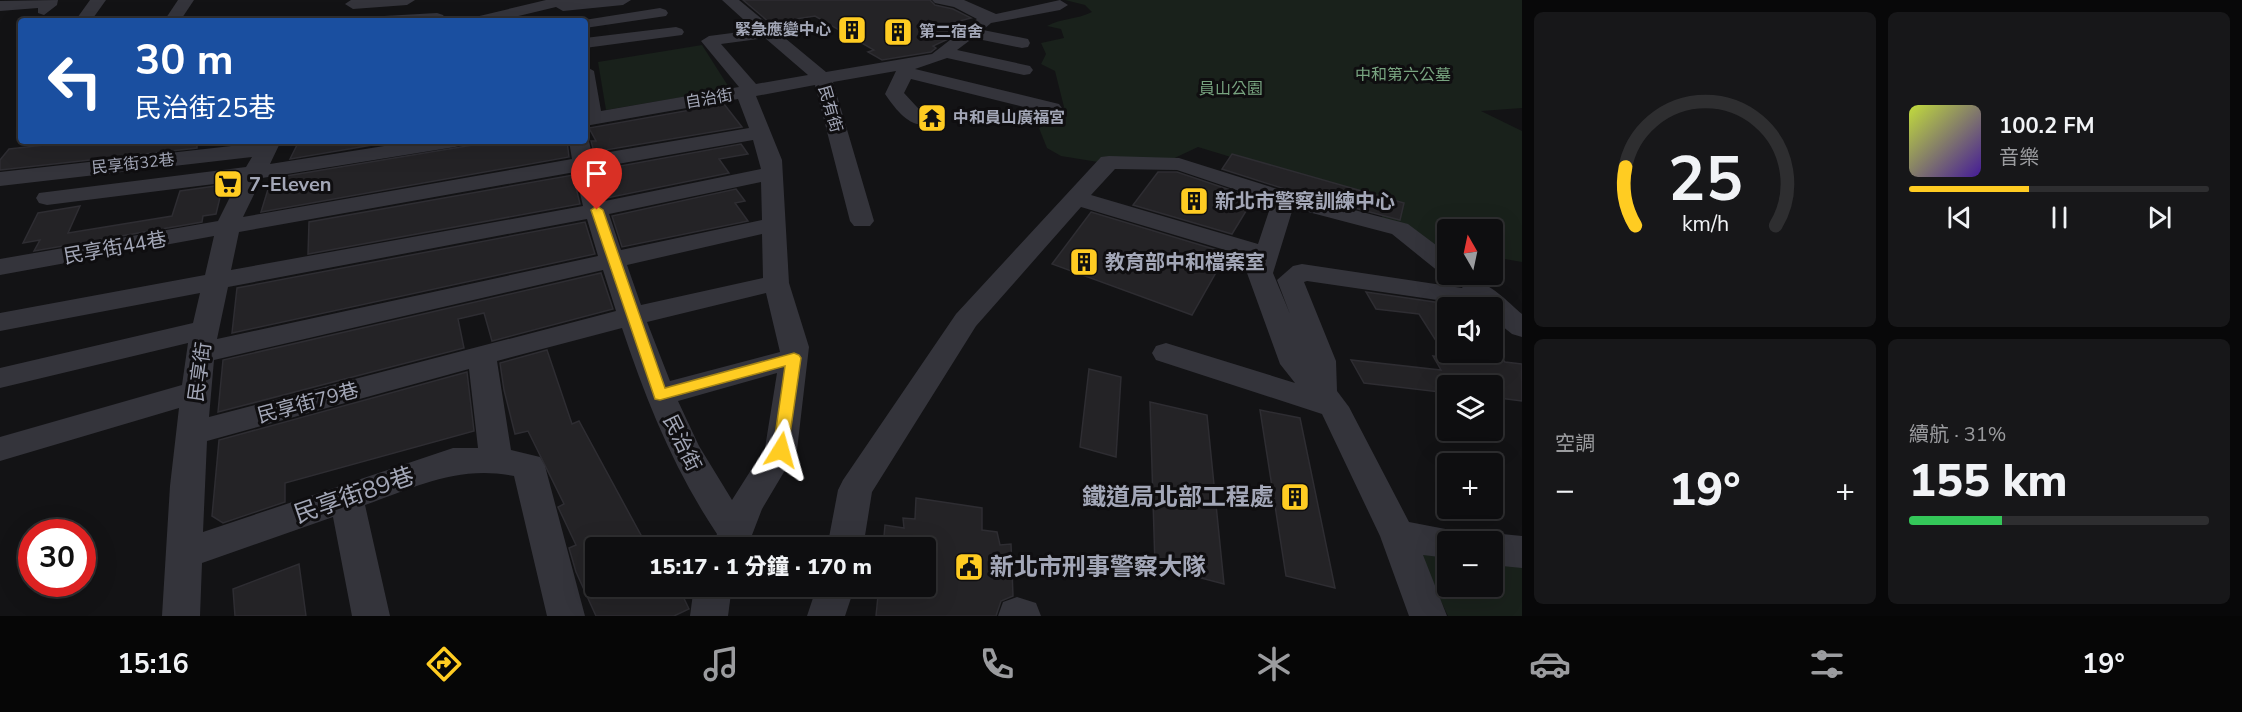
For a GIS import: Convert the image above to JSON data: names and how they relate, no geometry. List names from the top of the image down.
{
  "streets": {
    "street": [
      "自治街",
      "民有街",
      "民享街32巷",
      "民享街44巷",
      "民享街",
      "民享街79巷",
      "民治街",
      "民享街89巷"
    ]
  },
  "crossings": [
    ["自治街", "民有街"],
    ["民享街32巷", "民享街"],
    ["民享街44巷", "民享街"],
    ["民享街", "民享街79巷"],
    ["民享街", "民享街89巷"],
    ["民享街79巷", "民治街"]
  ],
  "parks": ["中和第六公墓", "員山公園"],
  "places": {
    "building": [
      "緊急應變中心",
      "第二宿舍",
      "新北市警察訓練中心",
      "教育部中和檔案室",
      "鐵道局北部工程處"
    ],
    "temple": ["中和員山廣福宮"],
    "supermarket": ["7-Eleven"],
    "public building": ["新北市刑事警察大隊"]
  },
  "north": "top",
  "page": {
    "turn": ["30 m", "民治街25巷"],
    "song": ["100.2 FM", "音樂"],
    "map_buttons": ["+", "−"],
    "tile": [
      "空調",
      ["續航 · 31%", "155 km"]
    ],
    "heat": ["−", "19°", "+"],
    "limit": "30",
    "trip": "15:17 · 1 分鐘 · 170 m",
    "tabs": ["15:16", "19°"],
    "gauge": ["25", "km/h"]
  }
}
